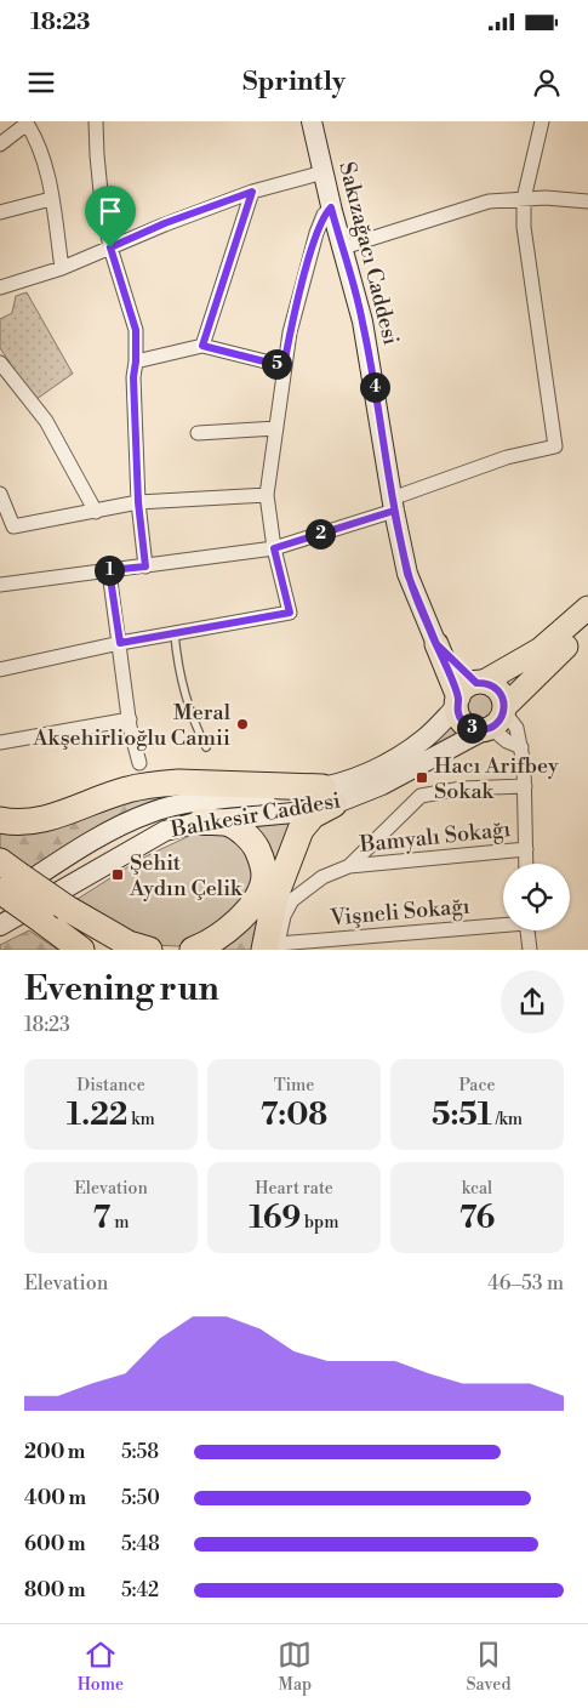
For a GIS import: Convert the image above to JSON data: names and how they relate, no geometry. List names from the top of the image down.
{
  "streets": {
    "main road": ["Sakızağacı Caddesi", "Balıkesir Caddesi"],
    "street": ["Bamyalı Sokağı", "Vişneli Sokağı"]
  },
  "places": {
    "other": ["Meral Akşehirlioğlu Camii"],
    "transit": ["Hacı Ari̇fbey Sokak", "Şehit Aydın Çelik"]
  },
  "page": {
    "status": "18:23",
    "header": "Sprintly",
    "pins": [
      "5",
      "4",
      "2",
      "1",
      "3"
    ],
    "heading": ["Evening run", "18:23"],
    "stats": [
      ["Distance", "1.22 km"],
      ["Time", "7:08"],
      ["Pace", "5:51 /km"],
      ["Elevation", "7 m"],
      ["Heart rate", "169 bpm"],
      ["kcal", "76"]
    ],
    "chart": ["Elevation", "46–53 m"],
    "list": [
      {
        "name": "200 m",
        "note": "5:58"
      },
      {
        "name": "400 m",
        "note": "5:50"
      },
      {
        "name": "600 m",
        "note": "5:48"
      },
      {
        "name": "800 m",
        "note": "5:42"
      }
    ],
    "tabs": ["Home", "Map", "Saved"]
  }
}
